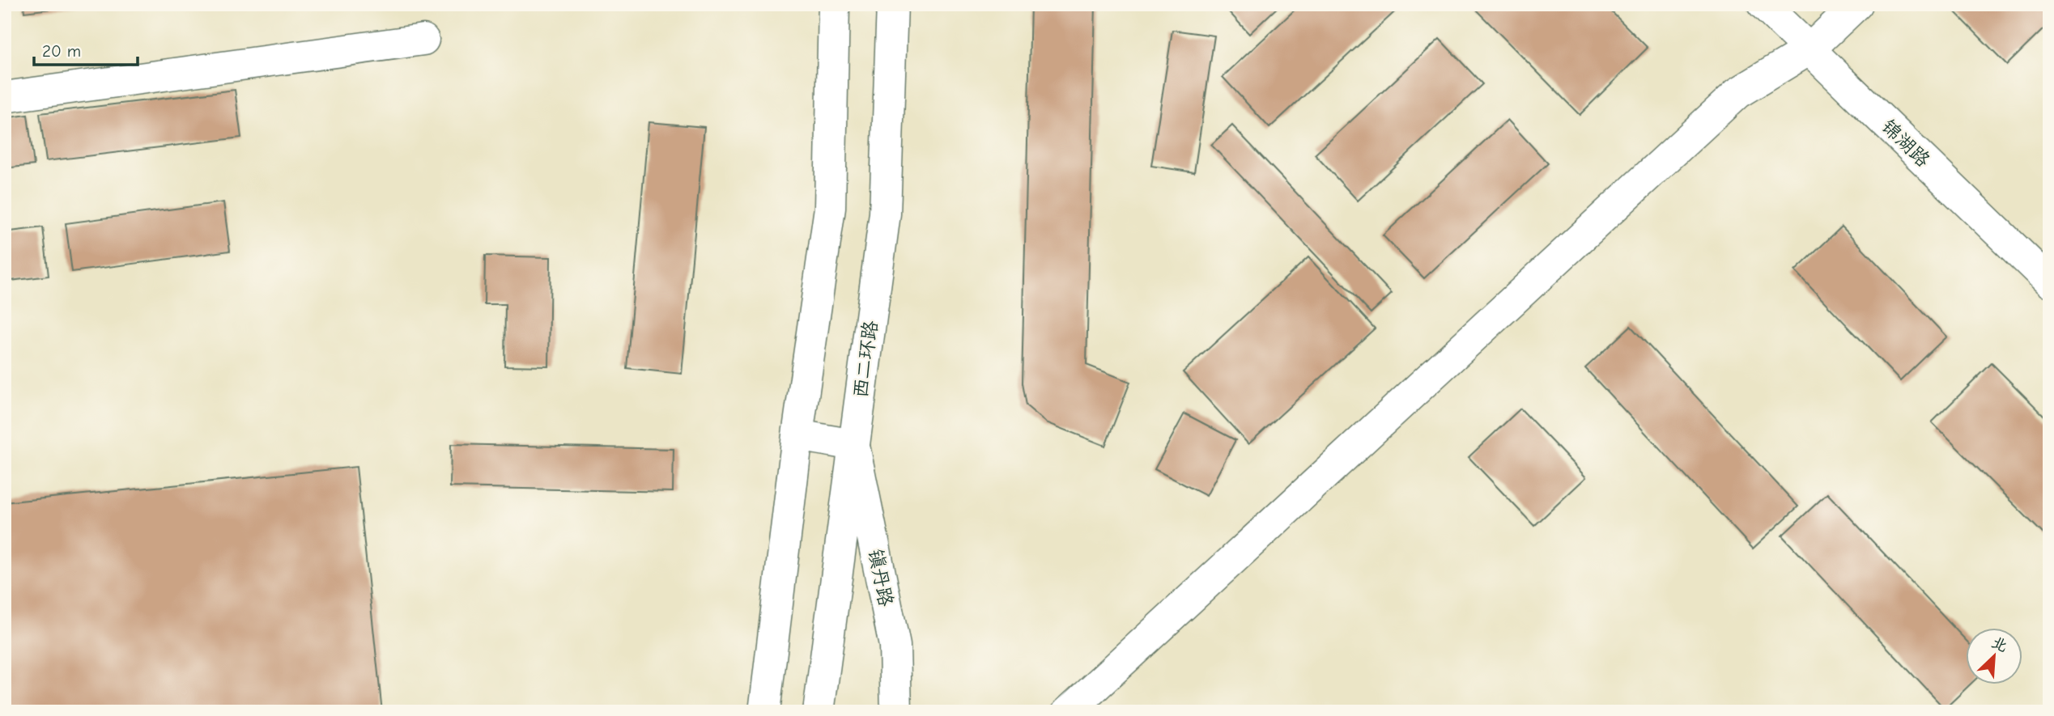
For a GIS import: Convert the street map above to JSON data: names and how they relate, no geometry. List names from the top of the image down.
{
  "streets": {
    "main road": ["锦湖路", "西二环路", "镇丹路"]
  },
  "crossings": [
    ["西二环路", "镇丹路"]
  ],
  "scale_bar": "20 m",
  "north": "top right"
}
